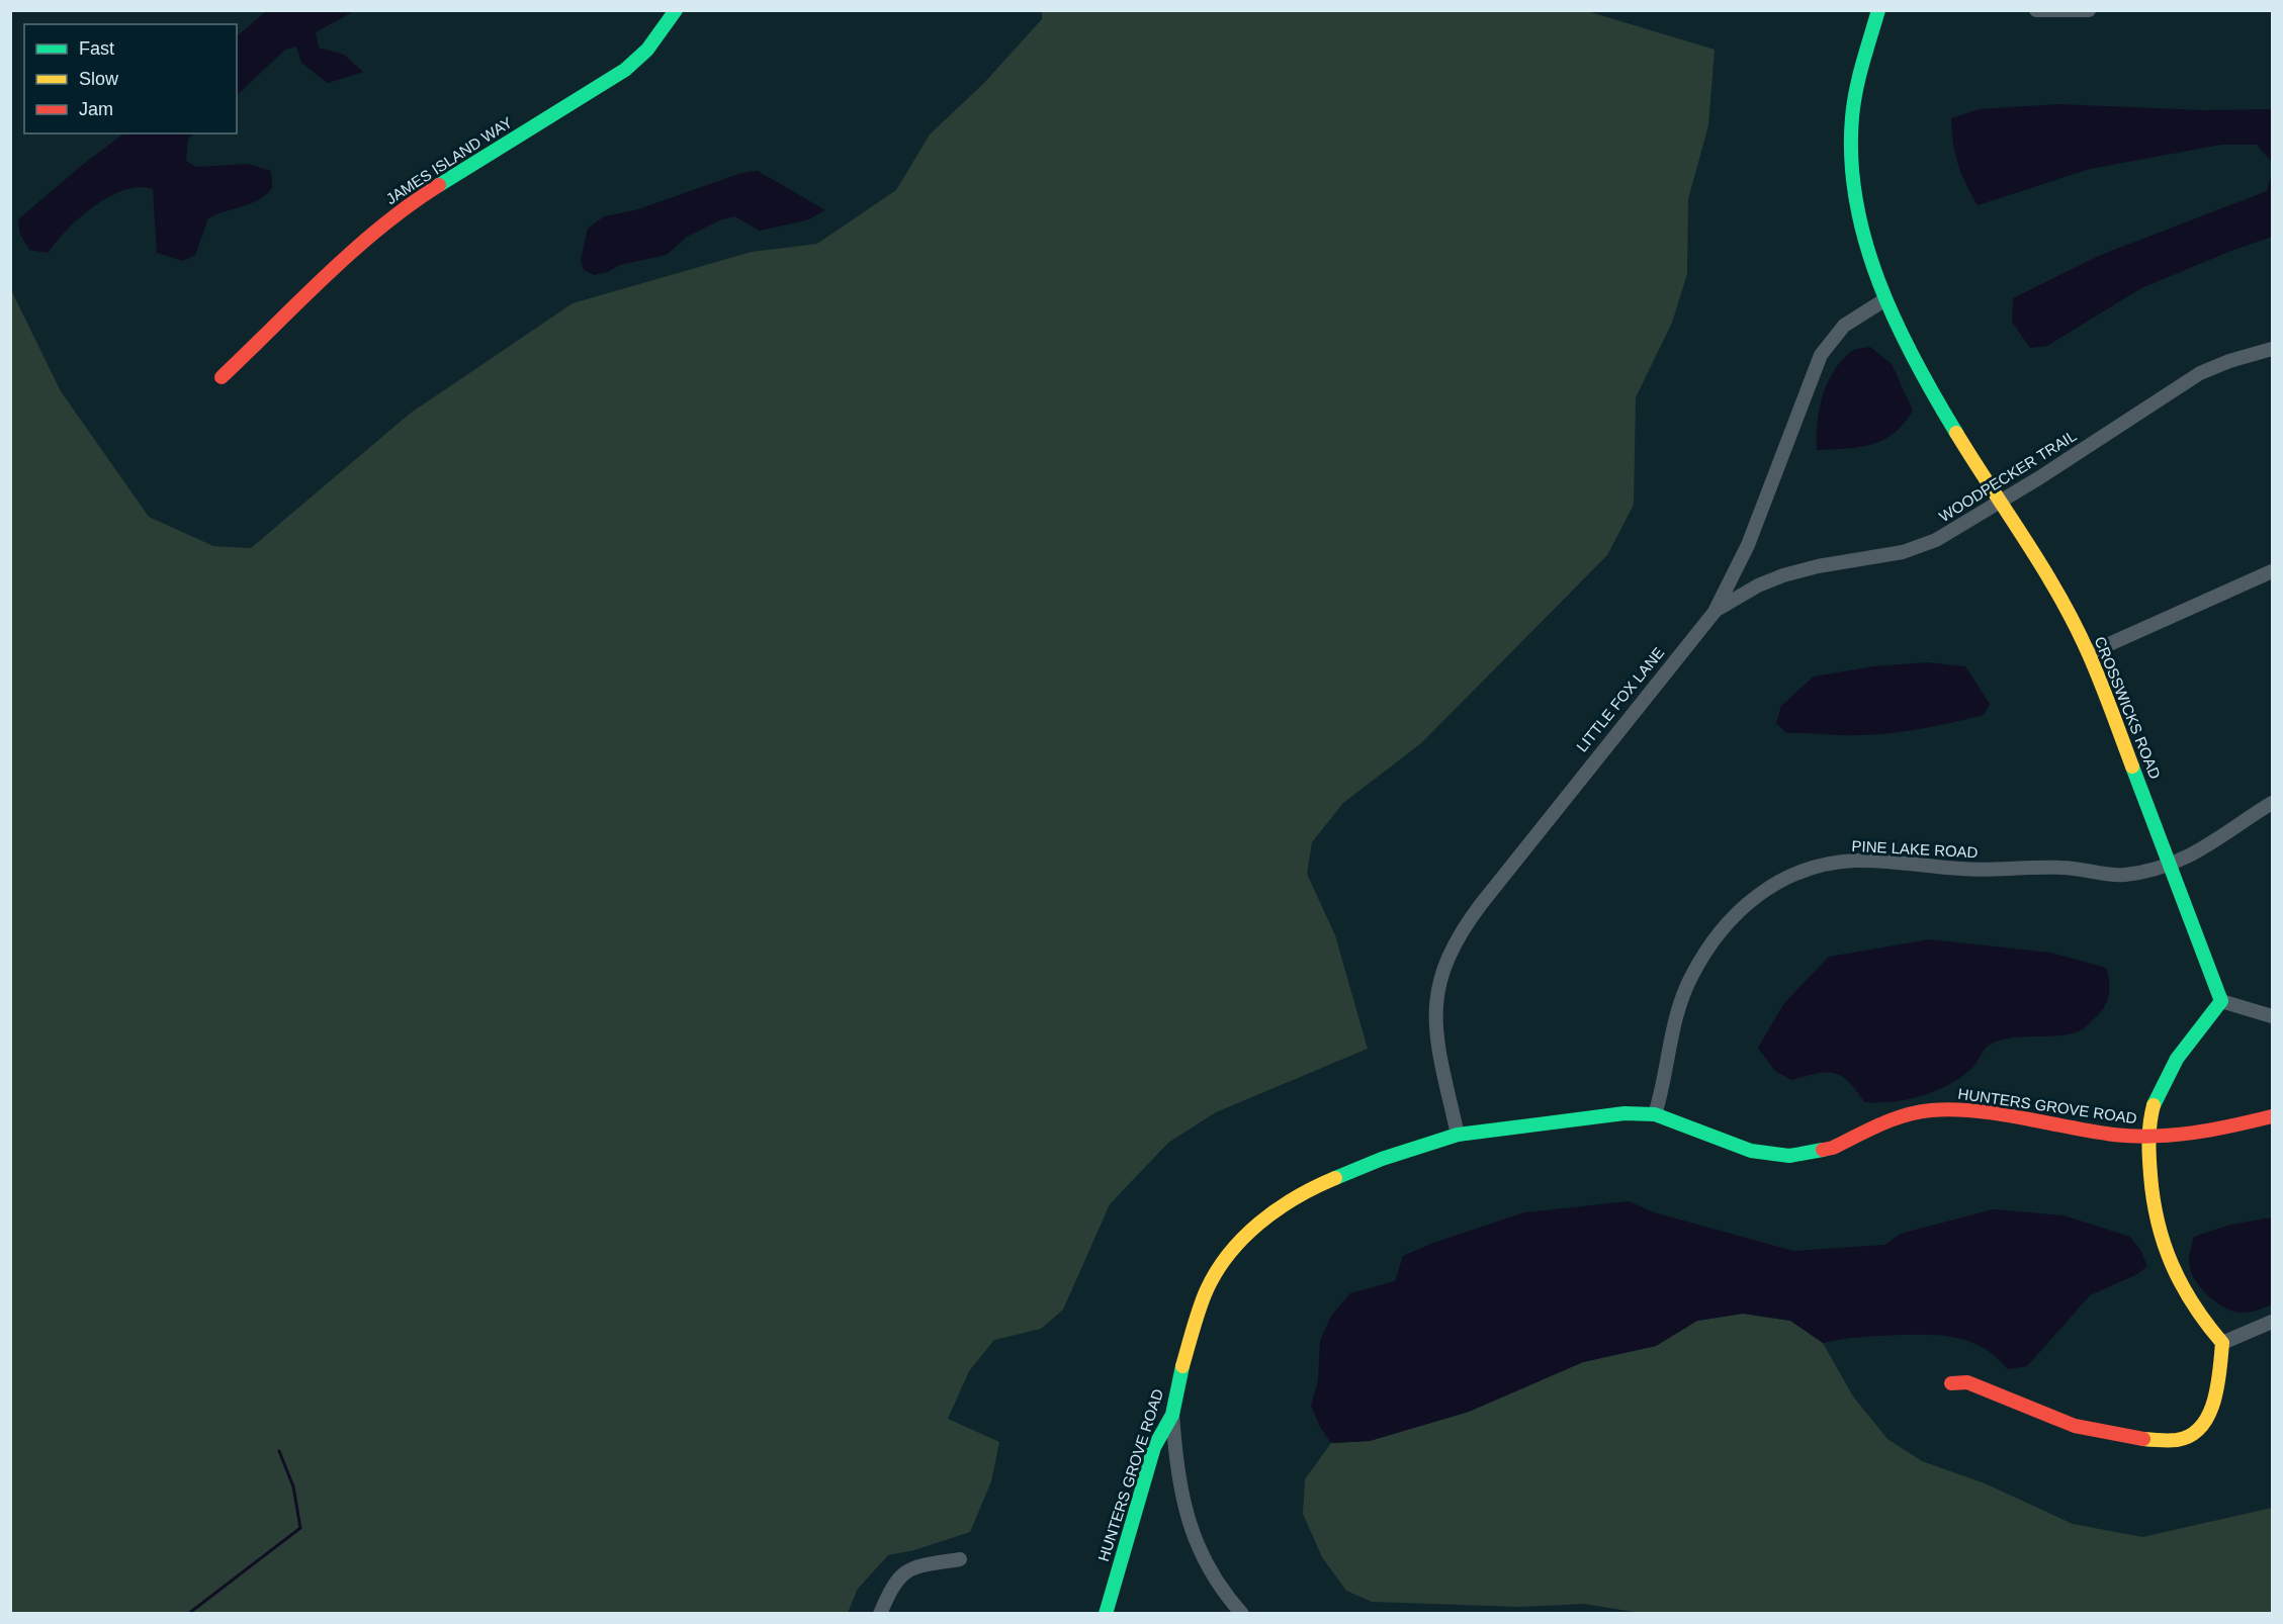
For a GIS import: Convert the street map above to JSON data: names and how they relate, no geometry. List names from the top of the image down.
{
  "streets": {
    "street": [
      "JAMES ISLAND WAY",
      "WOODPECKER TRAIL",
      "LITTLE FOX LANE",
      "CROSSWICKS ROAD",
      "PINE LAKE ROAD",
      "HUNTERS GROVE ROAD"
    ]
  },
  "crossings": [
    ["WOODPECKER TRAIL", "LITTLE FOX LANE"],
    ["WOODPECKER TRAIL", "CROSSWICKS ROAD"],
    ["LITTLE FOX LANE", "CROSSWICKS ROAD"],
    ["LITTLE FOX LANE", "HUNTERS GROVE ROAD"],
    ["CROSSWICKS ROAD", "PINE LAKE ROAD"],
    ["PINE LAKE ROAD", "HUNTERS GROVE ROAD"]
  ],
  "legend": ["Fast", "Slow", "Jam"]
}
